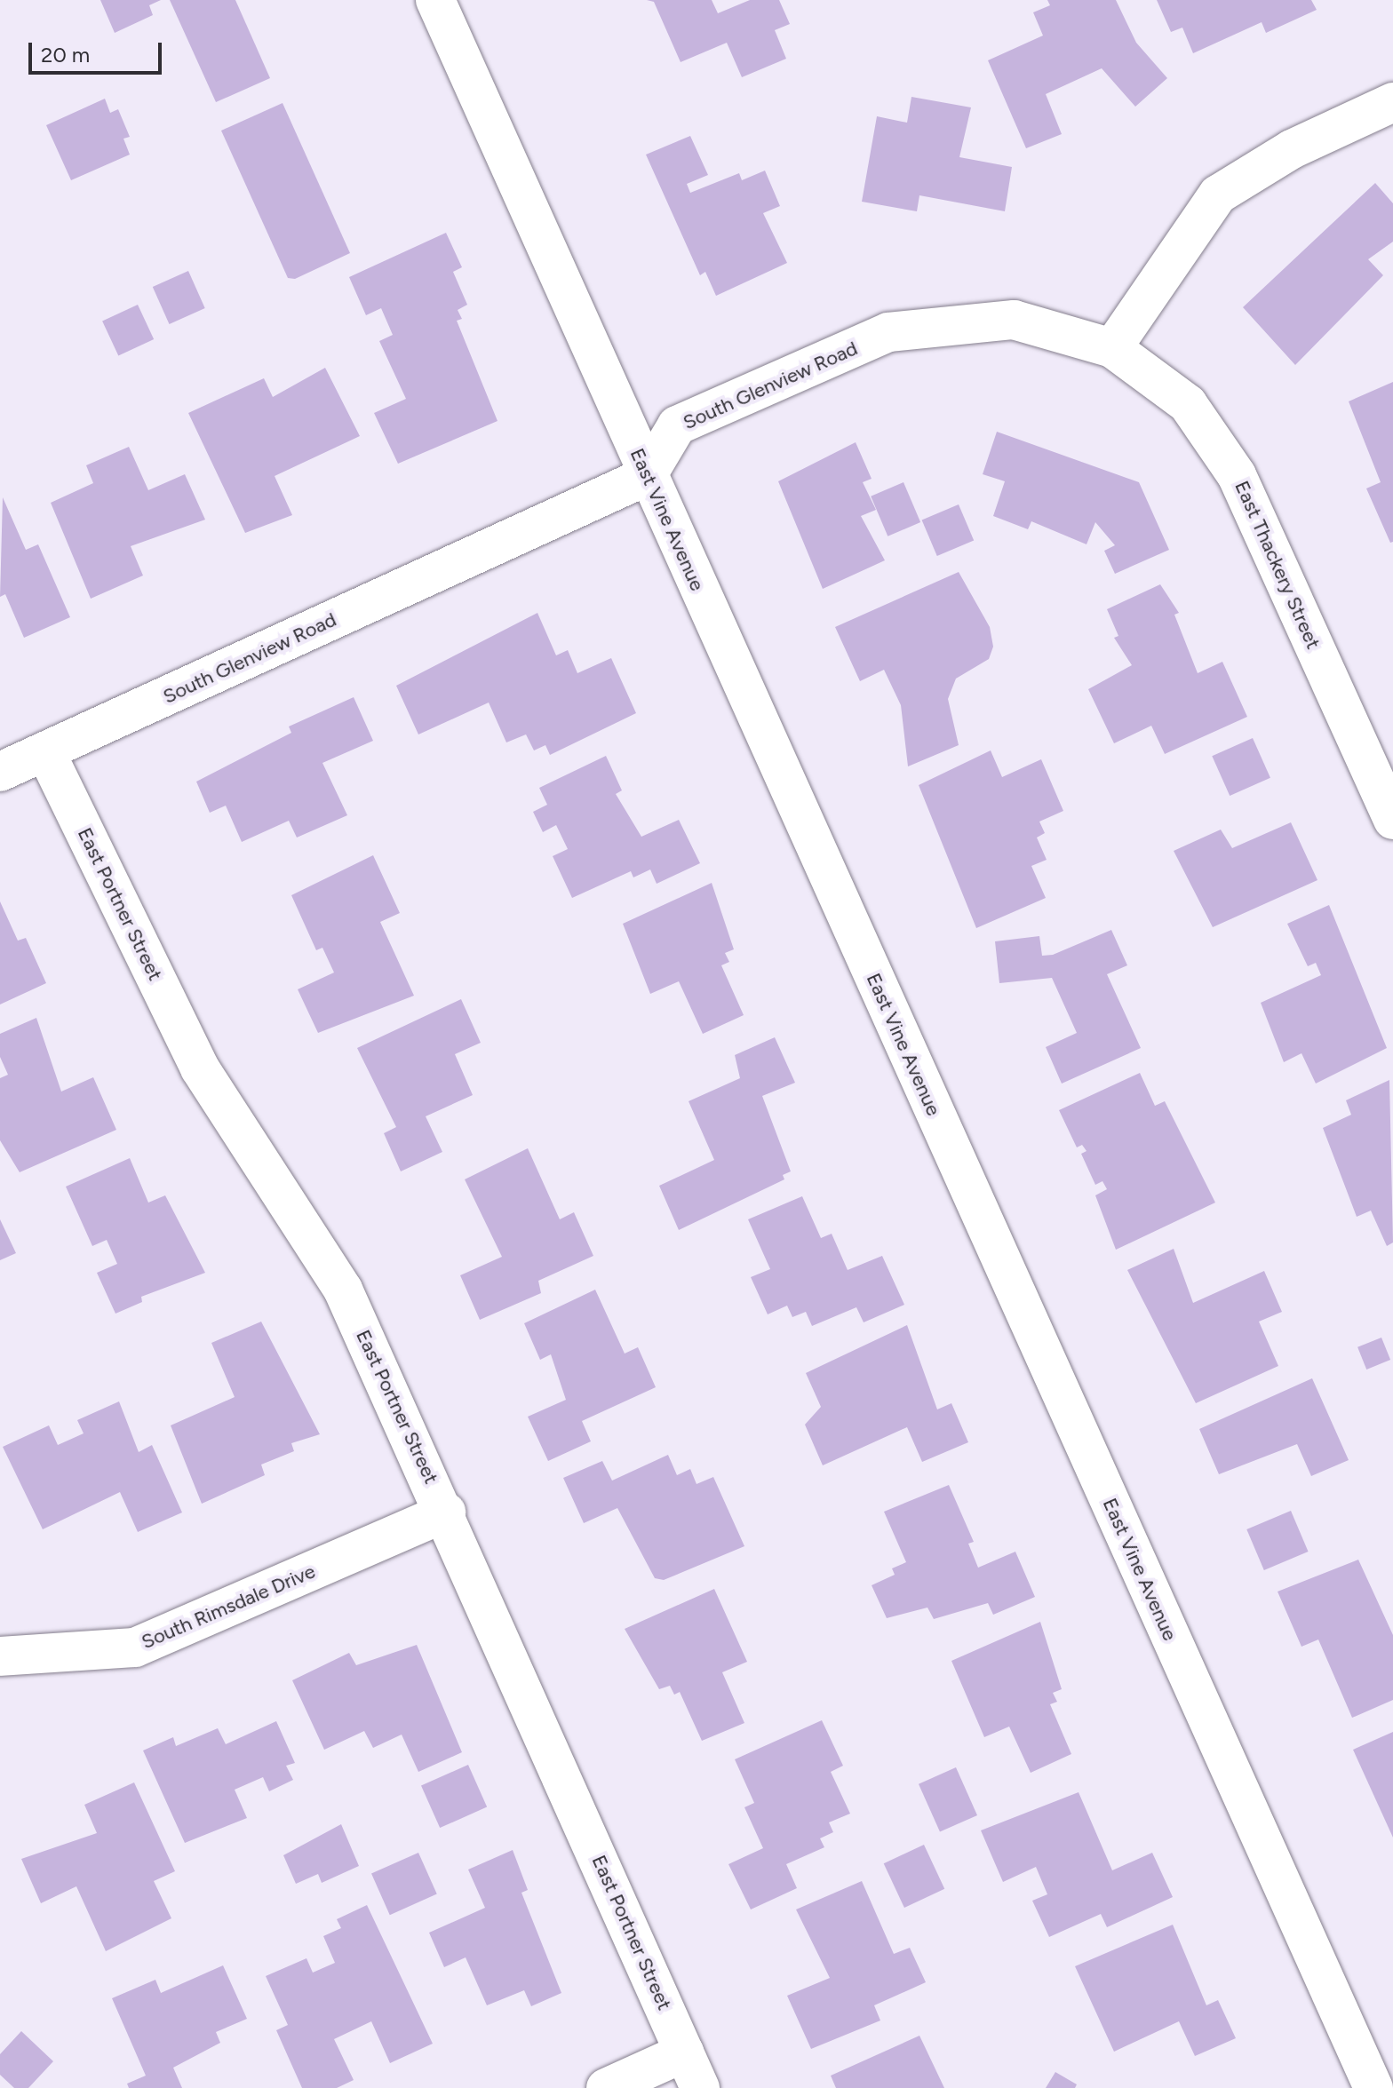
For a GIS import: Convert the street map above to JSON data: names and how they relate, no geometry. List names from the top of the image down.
{
  "streets": {
    "street": [
      "South Glenview Road",
      "East Vine Avenue",
      "East Thackery Street",
      "East Portner Street",
      "South Rimsdale Drive"
    ]
  },
  "crossings": [
    ["South Glenview Road", "East Vine Avenue"],
    ["South Glenview Road", "East Thackery Street"],
    ["South Glenview Road", "East Portner Street"],
    ["East Portner Street", "South Rimsdale Drive"]
  ],
  "scale_bar": "20 m"
}
